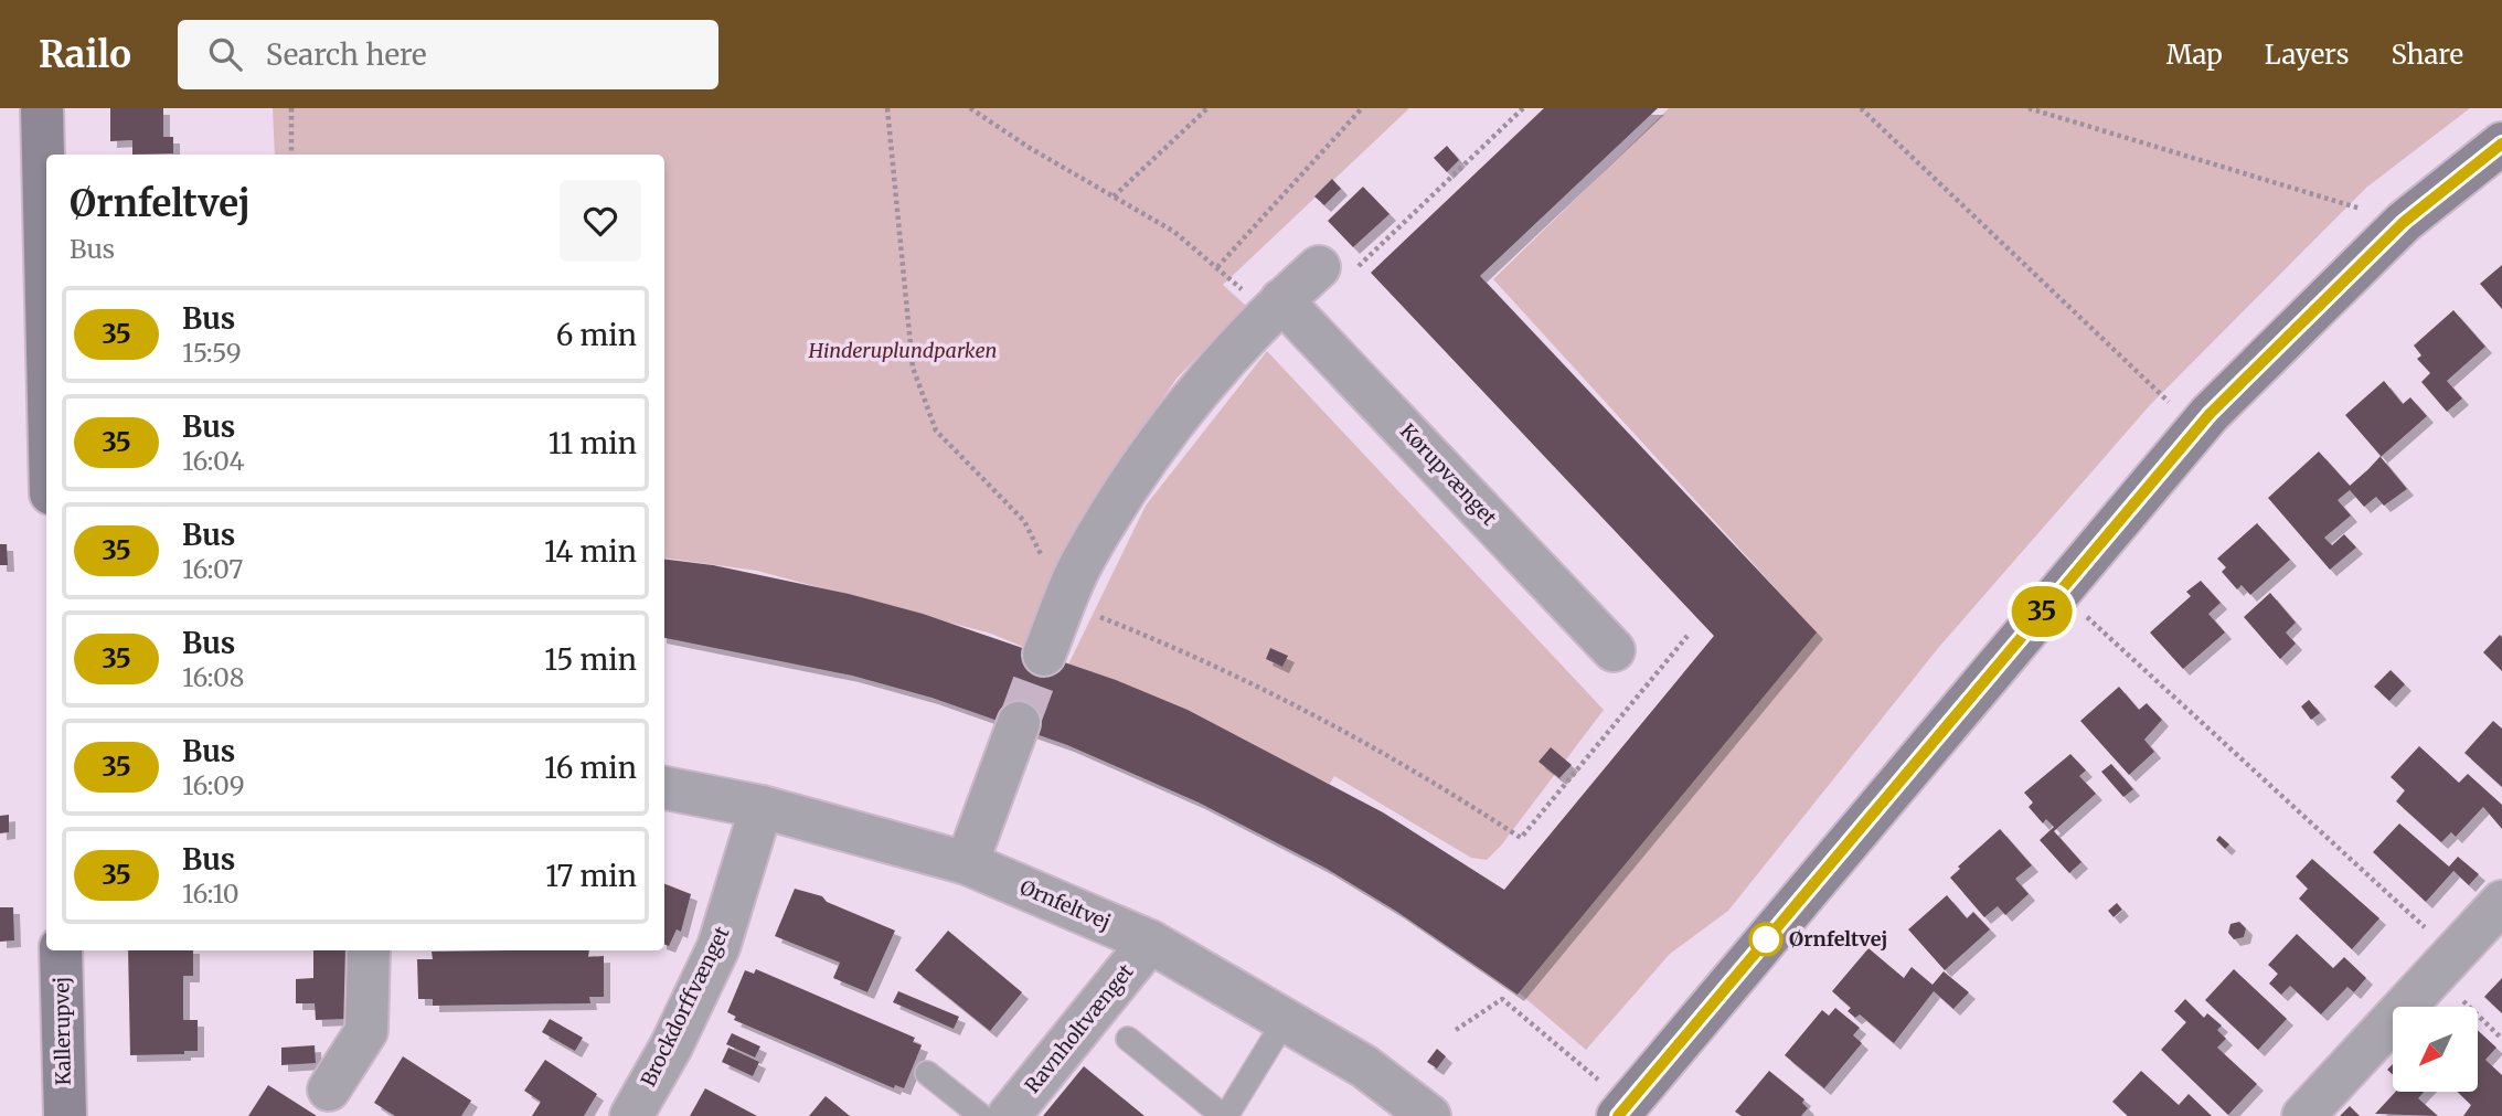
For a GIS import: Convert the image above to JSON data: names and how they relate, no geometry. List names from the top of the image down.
{
  "streets": {
    "main road": ["Kallerupvej"],
    "street": [
      "Kørupvænget",
      "Ørnfeltvej",
      "Brockdorffvænget",
      "Ravnholtvænget"
    ]
  },
  "crossings": [
    ["Ørnfeltvej", "Brockdorffvænget"],
    ["Ørnfeltvej", "Ravnholtvænget"]
  ],
  "parks": ["Hinderuplundparken"],
  "places": ["Ørnfeltvej"],
  "lines": ["bus line 35"],
  "north": "bottom left",
  "page": {
    "header": "Railo",
    "search": "Search here",
    "nav": ["Map", "Layers", "Share"],
    "on_map": "35",
    "heading": ["Ørnfeltvej", "Bus"],
    "list": [
      {
        "mark": "35",
        "name": "Bus",
        "note": "15:59",
        "value": "6 min"
      },
      {
        "mark": "35",
        "name": "Bus",
        "note": "16:04",
        "value": "11 min"
      },
      {
        "mark": "35",
        "name": "Bus",
        "note": "16:07",
        "value": "14 min"
      },
      {
        "mark": "35",
        "name": "Bus",
        "note": "16:08",
        "value": "15 min"
      },
      {
        "mark": "35",
        "name": "Bus",
        "note": "16:09",
        "value": "16 min"
      },
      {
        "mark": "35",
        "name": "Bus",
        "note": "16:10",
        "value": "17 min"
      }
    ]
  }
}
